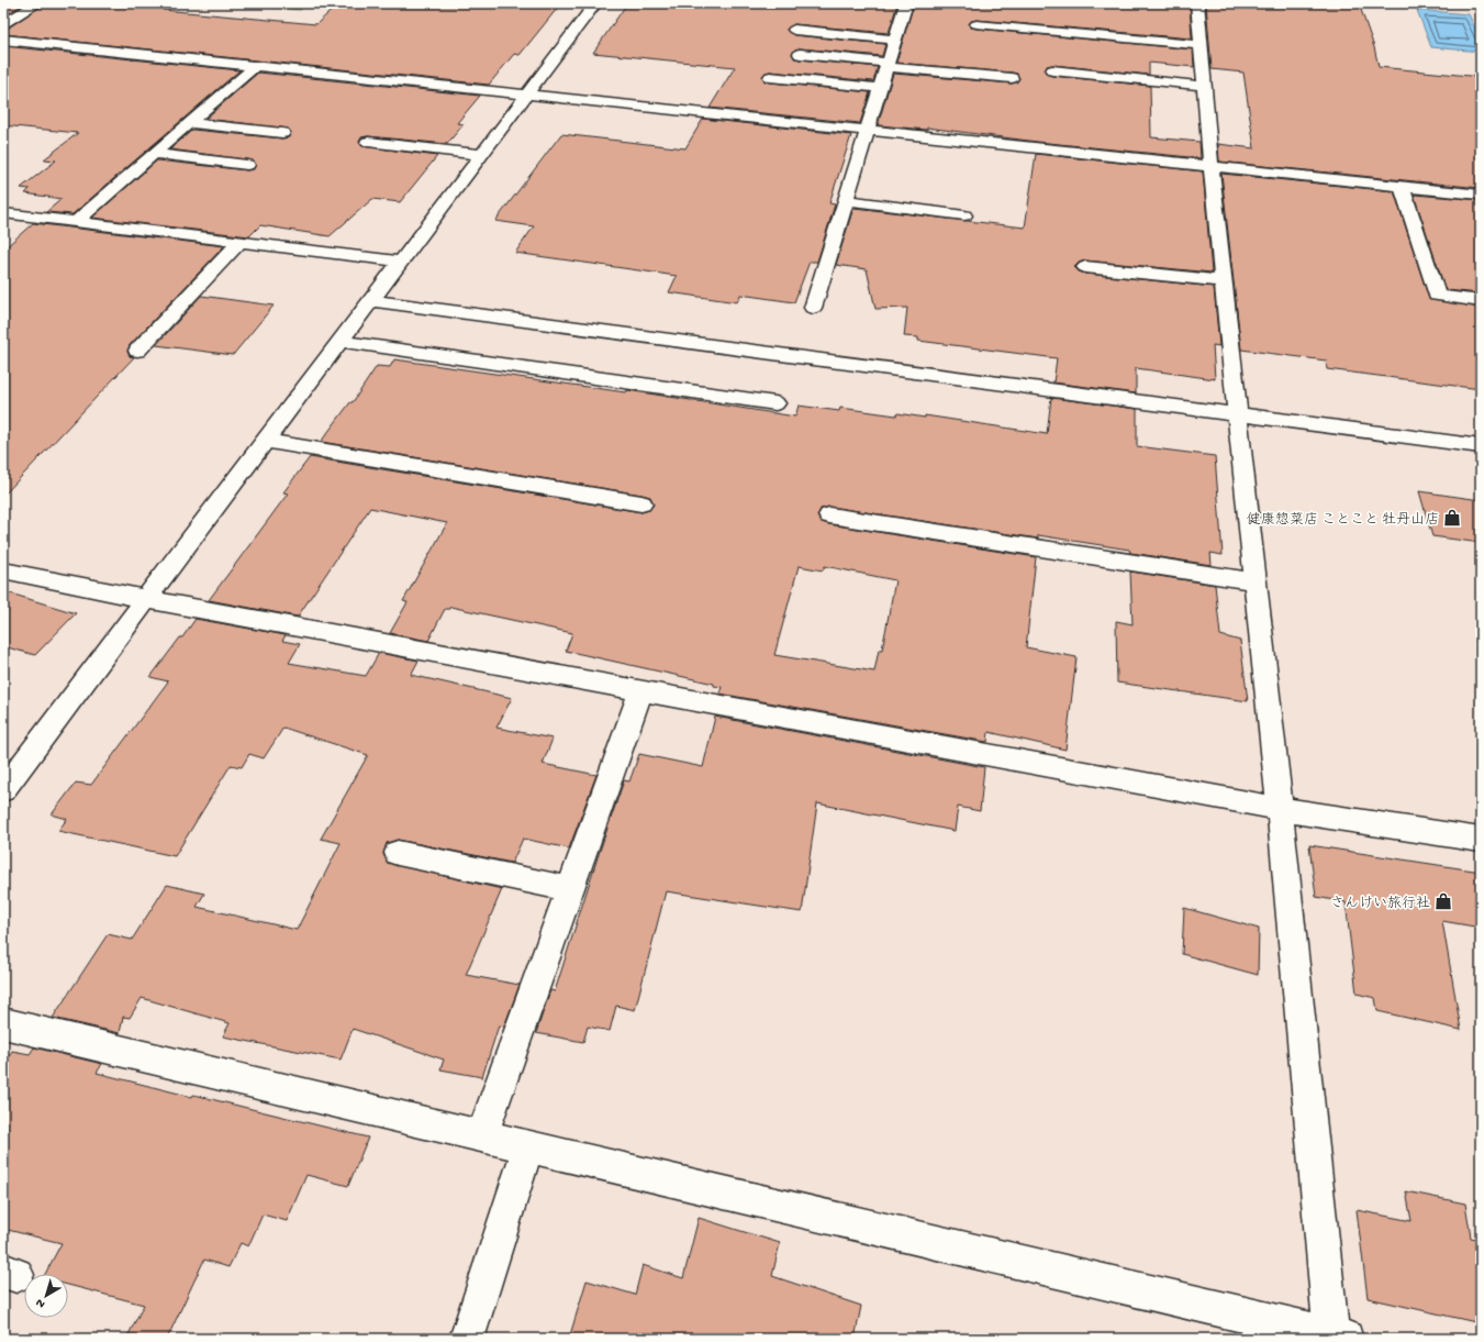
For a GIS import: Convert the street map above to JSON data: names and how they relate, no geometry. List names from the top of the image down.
{
  "places": {
    "shop": ["健康惣菜店 ことこと 牡丹山店", "さんけい旅行社"]
  },
  "north": "bottom left"
}
